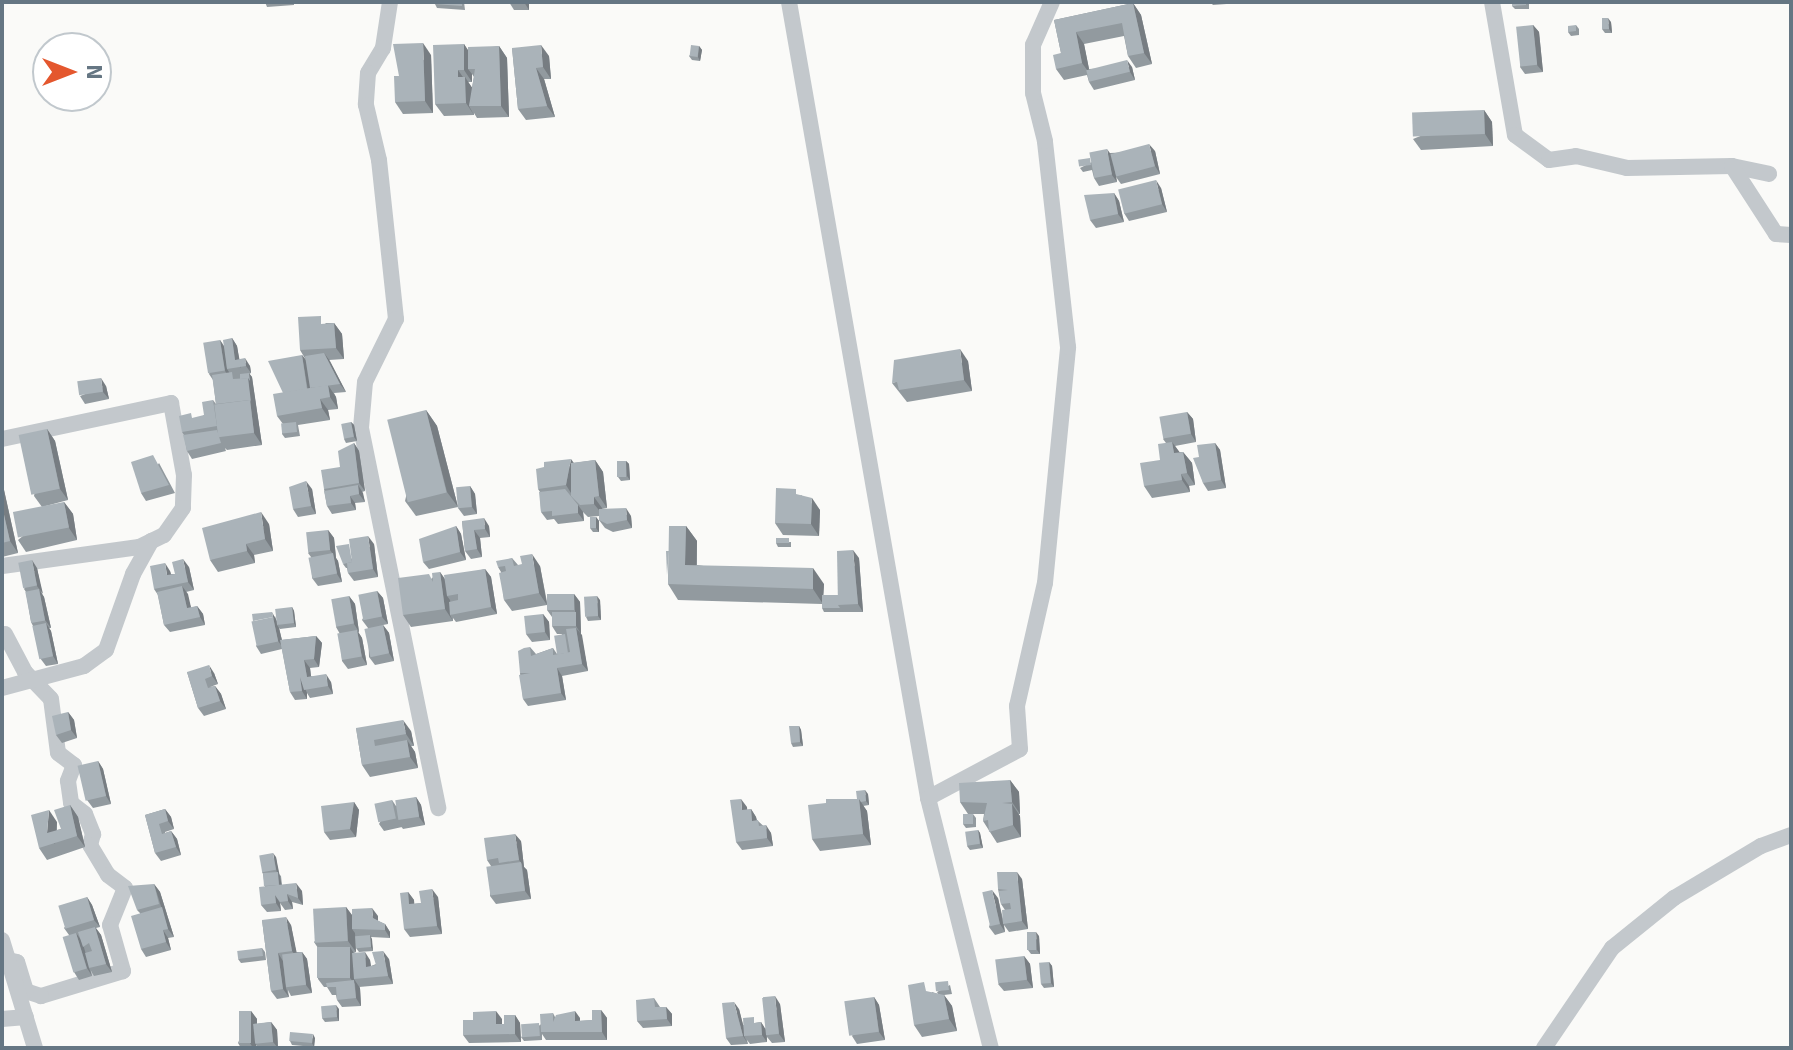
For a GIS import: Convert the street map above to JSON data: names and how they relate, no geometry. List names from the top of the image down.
{
  "north": "right"
}
